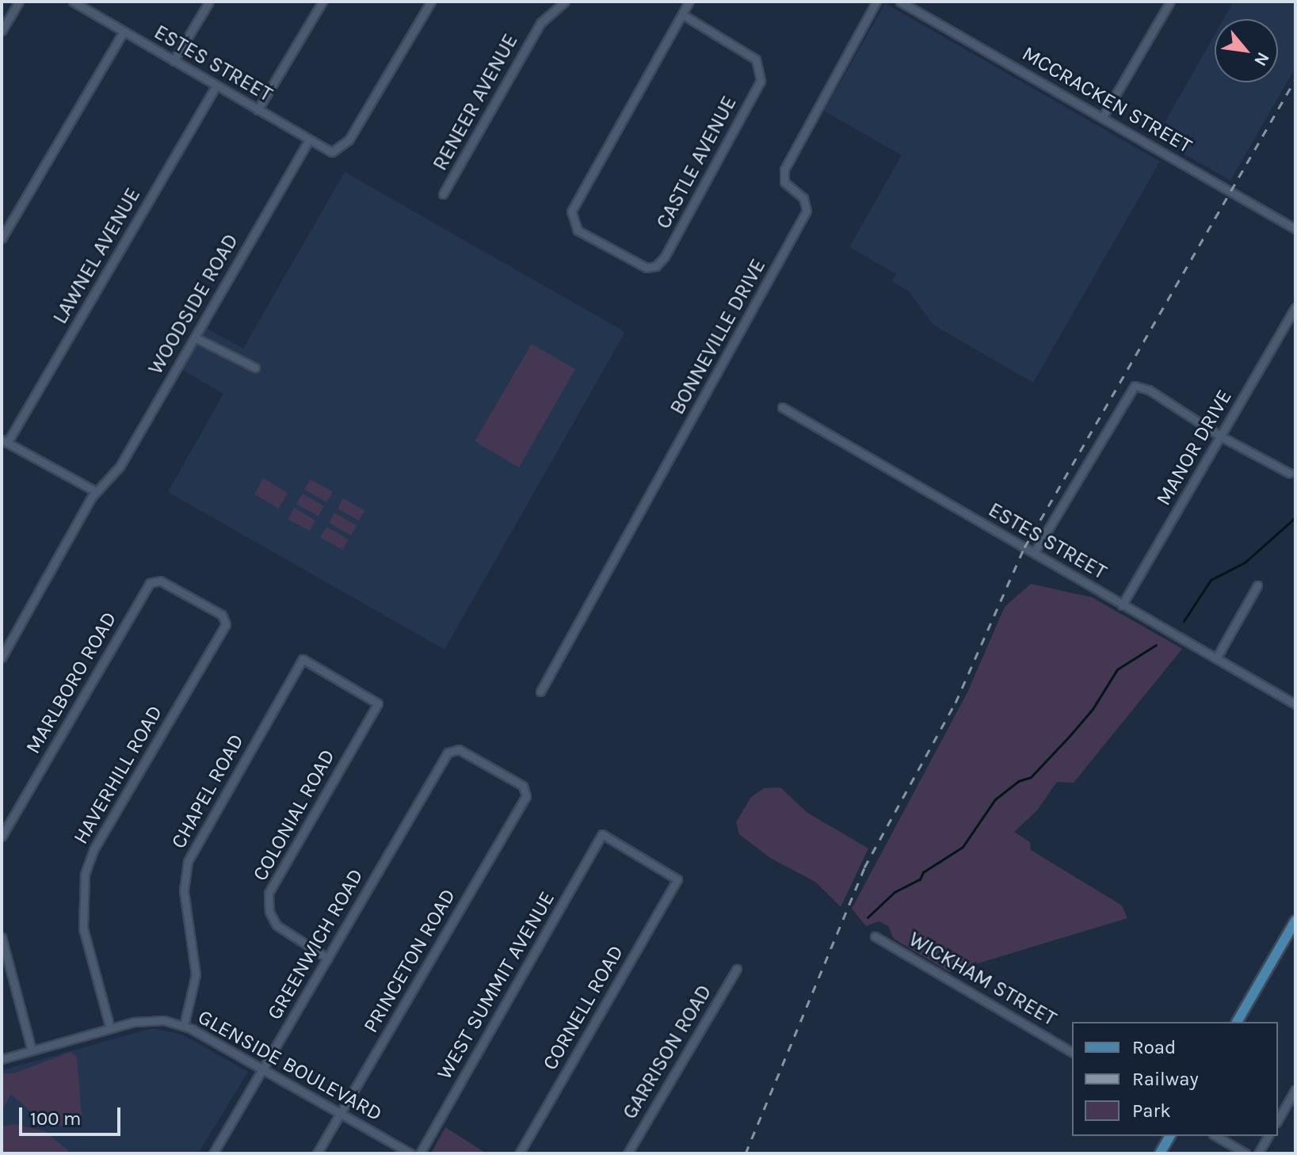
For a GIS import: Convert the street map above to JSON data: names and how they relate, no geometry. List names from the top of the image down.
{
  "streets": {
    "street": [
      "ESTES STREET",
      "MCCRACKEN STREET",
      "RENEER AVENUE",
      "CASTLE AVENUE",
      "LAWNEL AVENUE",
      "WOODSIDE ROAD",
      "BONNEVILLE DRIVE",
      "MANOR DRIVE",
      "MARLBORO ROAD",
      "HAVERHILL ROAD",
      "CHAPEL ROAD",
      "COLONIAL ROAD",
      "GREENWICH ROAD",
      "PRINCETON ROAD",
      "WICKHAM STREET",
      "WEST SUMMIT AVENUE",
      "CORNELL ROAD",
      "GARRISON ROAD",
      "GLENSIDE BOULEVARD"
    ]
  },
  "crossings": [
    ["ESTES STREET", "LAWNEL AVENUE"],
    ["ESTES STREET", "WOODSIDE ROAD"],
    ["ESTES STREET", "MANOR DRIVE"],
    ["MARLBORO ROAD", "HAVERHILL ROAD"],
    ["HAVERHILL ROAD", "GLENSIDE BOULEVARD"],
    ["CHAPEL ROAD", "COLONIAL ROAD"],
    ["CHAPEL ROAD", "GLENSIDE BOULEVARD"],
    ["COLONIAL ROAD", "GREENWICH ROAD"],
    ["GREENWICH ROAD", "PRINCETON ROAD"],
    ["GREENWICH ROAD", "GLENSIDE BOULEVARD"],
    ["PRINCETON ROAD", "GLENSIDE BOULEVARD"],
    ["WEST SUMMIT AVENUE", "CORNELL ROAD"]
  ],
  "legend": ["Road", "Railway", "Park"],
  "scale_bar": "100 m",
  "north": "bottom right"
}
